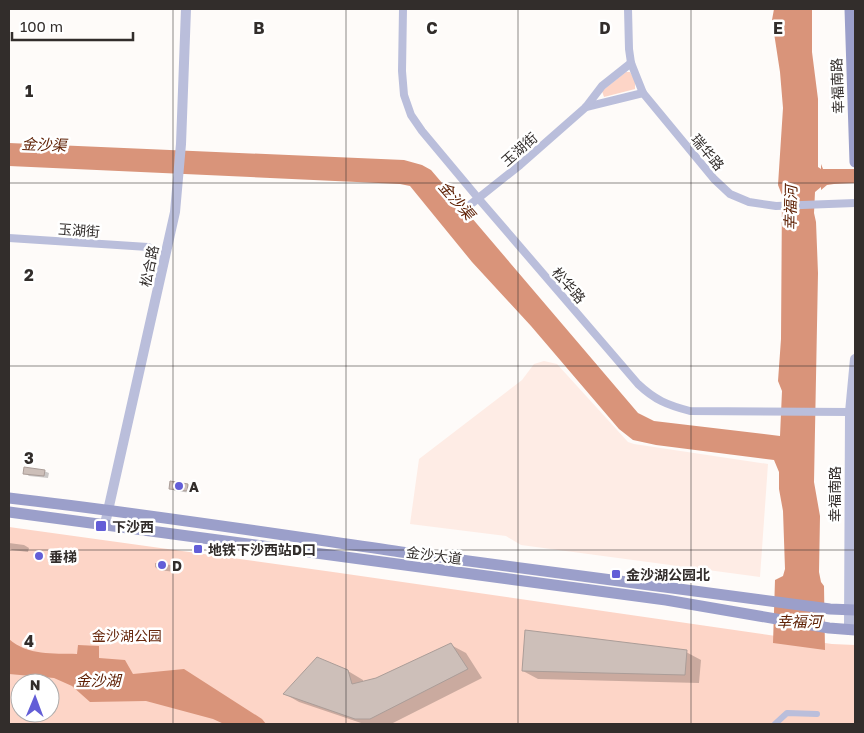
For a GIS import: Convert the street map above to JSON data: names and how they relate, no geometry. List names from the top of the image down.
{
  "streets": {
    "main road": ["幸福南路", "金沙大道"],
    "street": [
      "玉湖街",
      "瑞华路",
      "松合路",
      "松华路"
    ]
  },
  "crossings": [
    ["幸福南路", "松华路"],
    ["幸福南路", "金沙大道"],
    ["玉湖街", "瑞华路"],
    ["玉湖街", "松华路"],
    ["松合路", "金沙大道"]
  ],
  "water": ["金沙渠", "幸福河", "金沙湖"],
  "parks": ["金沙湖公园"],
  "places": {
    "other": ["A", "垂梯", "D"],
    "transit": ["下沙西", "地铁下沙西站D口", "金沙湖公园北"]
  },
  "scale_bar": "100 m",
  "north": "top",
  "grid": {
    "columns": [
      "B",
      "C",
      "D",
      "E"
    ],
    "rows": [
      "1",
      "2",
      "3",
      "4"
    ]
  }
}
